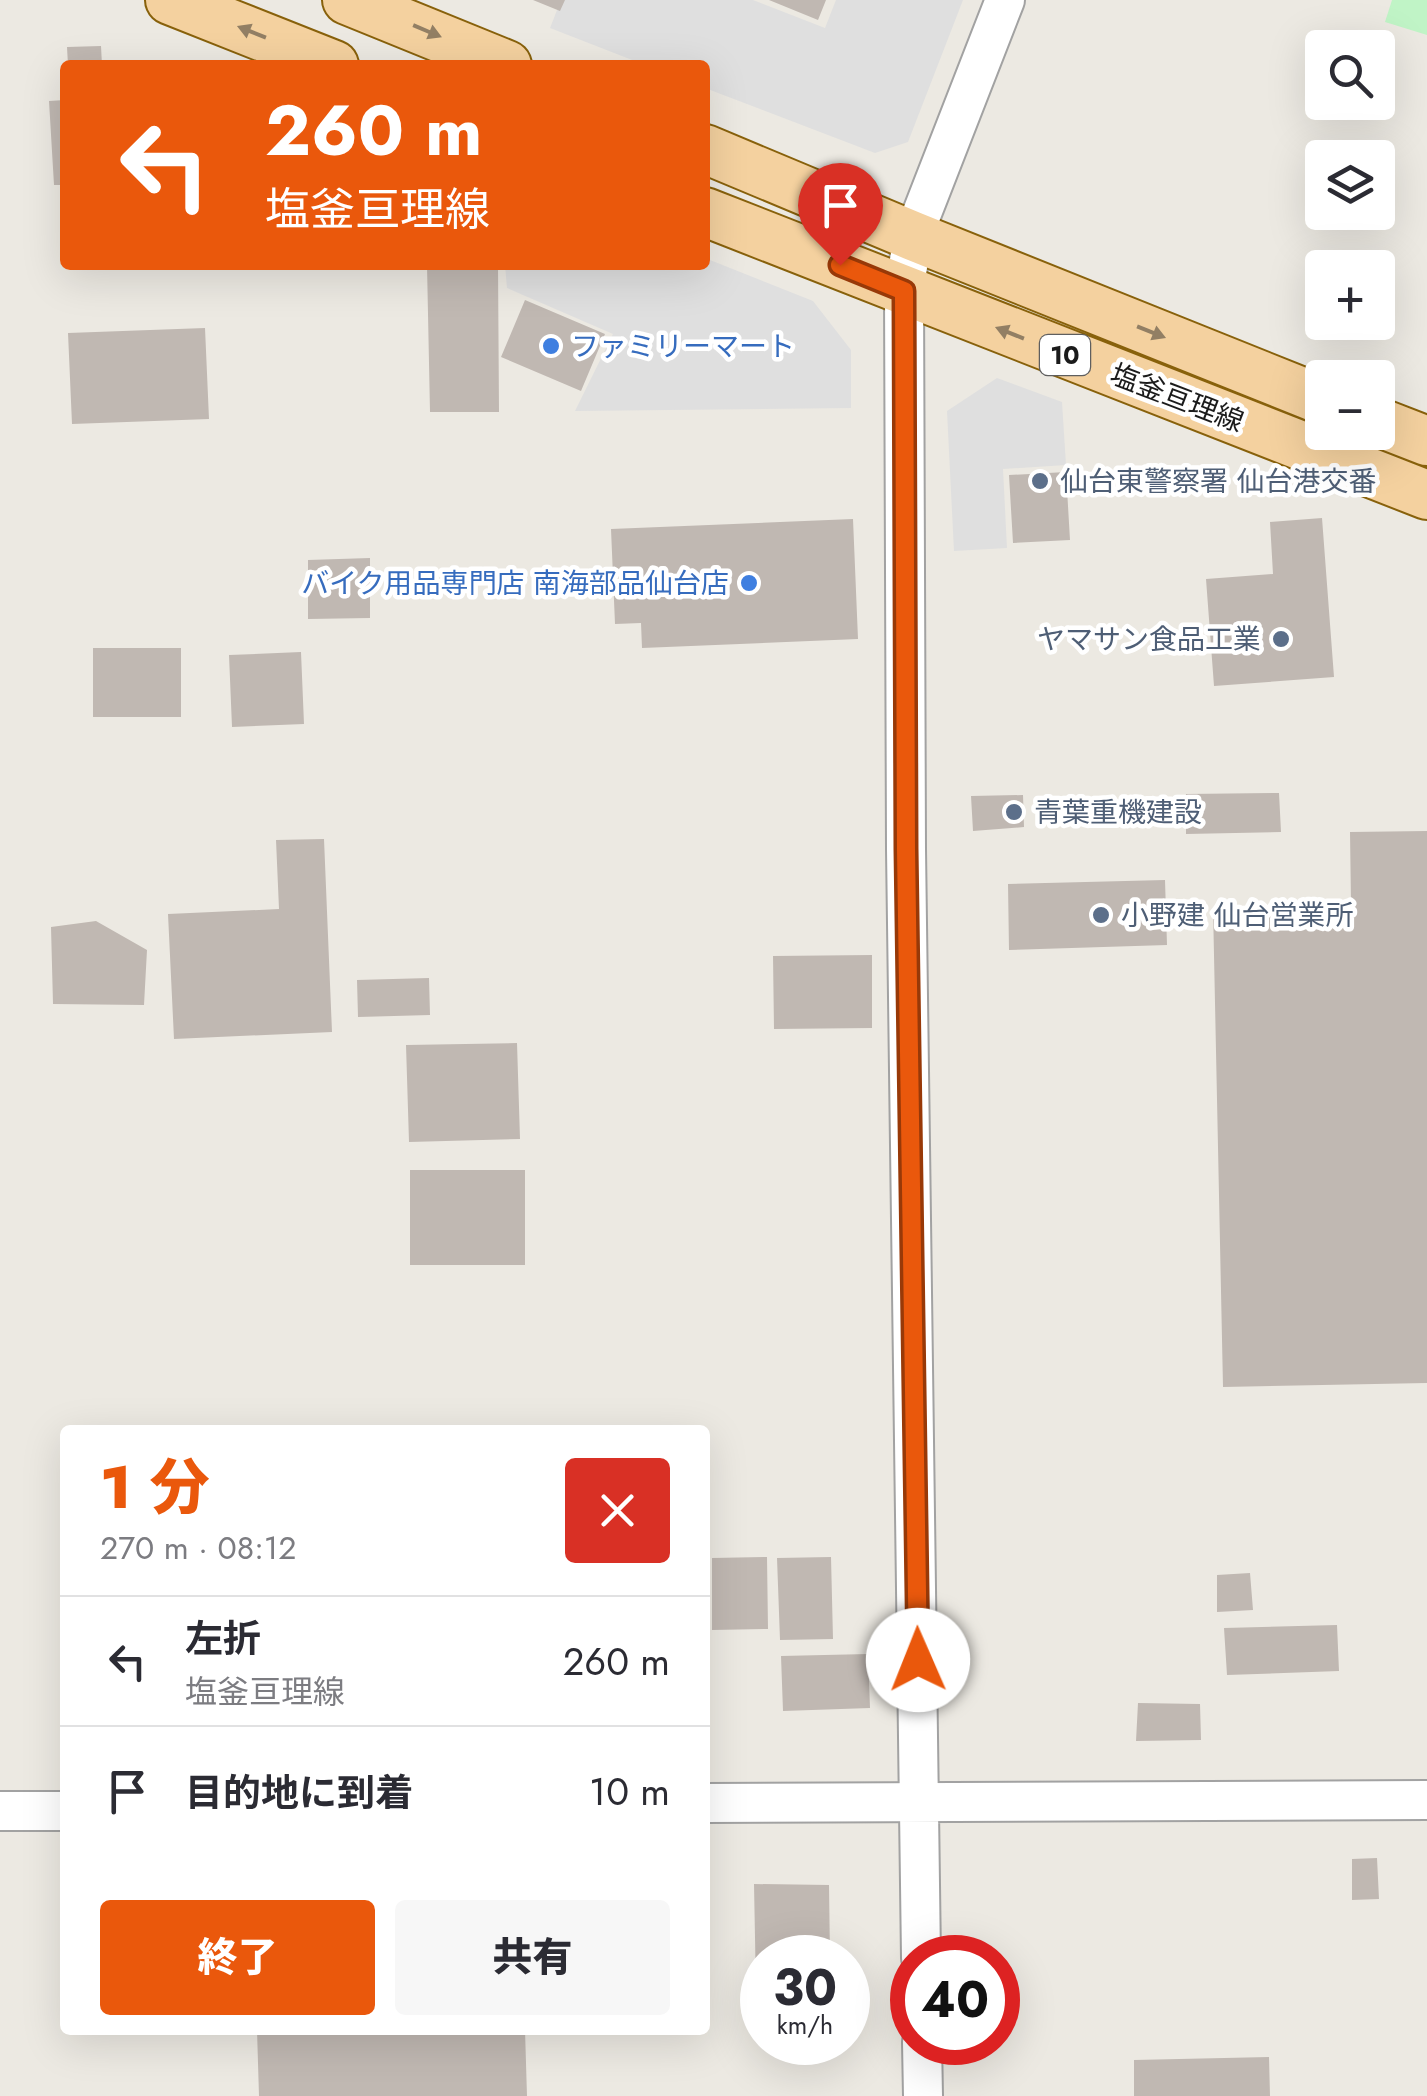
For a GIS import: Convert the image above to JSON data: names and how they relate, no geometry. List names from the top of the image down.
{
  "streets": {
    "main road": ["10", "塩釜亘理線"]
  },
  "places": [
    "ファミリーマート",
    "仙台東警察署 仙台港交番",
    "バイク用品専門店 南海部品仙台店",
    "ヤマサン食品工業",
    "青葉重機建設",
    "小野建 仙台営業所"
  ],
  "page": {
    "map_buttons": ["+", "−"],
    "turn": ["260 m", "塩釜亘理線"],
    "heading": ["1 分", "270 m · 08:12"],
    "list": [
      {
        "name": "左折",
        "note": "塩釜亘理線",
        "value": "260 m"
      },
      {
        "name": "目的地に到着",
        "value": "10 m"
      }
    ],
    "buttons": ["終了", "共有"],
    "speed": "30 km/h",
    "limit": "40"
  }
}
